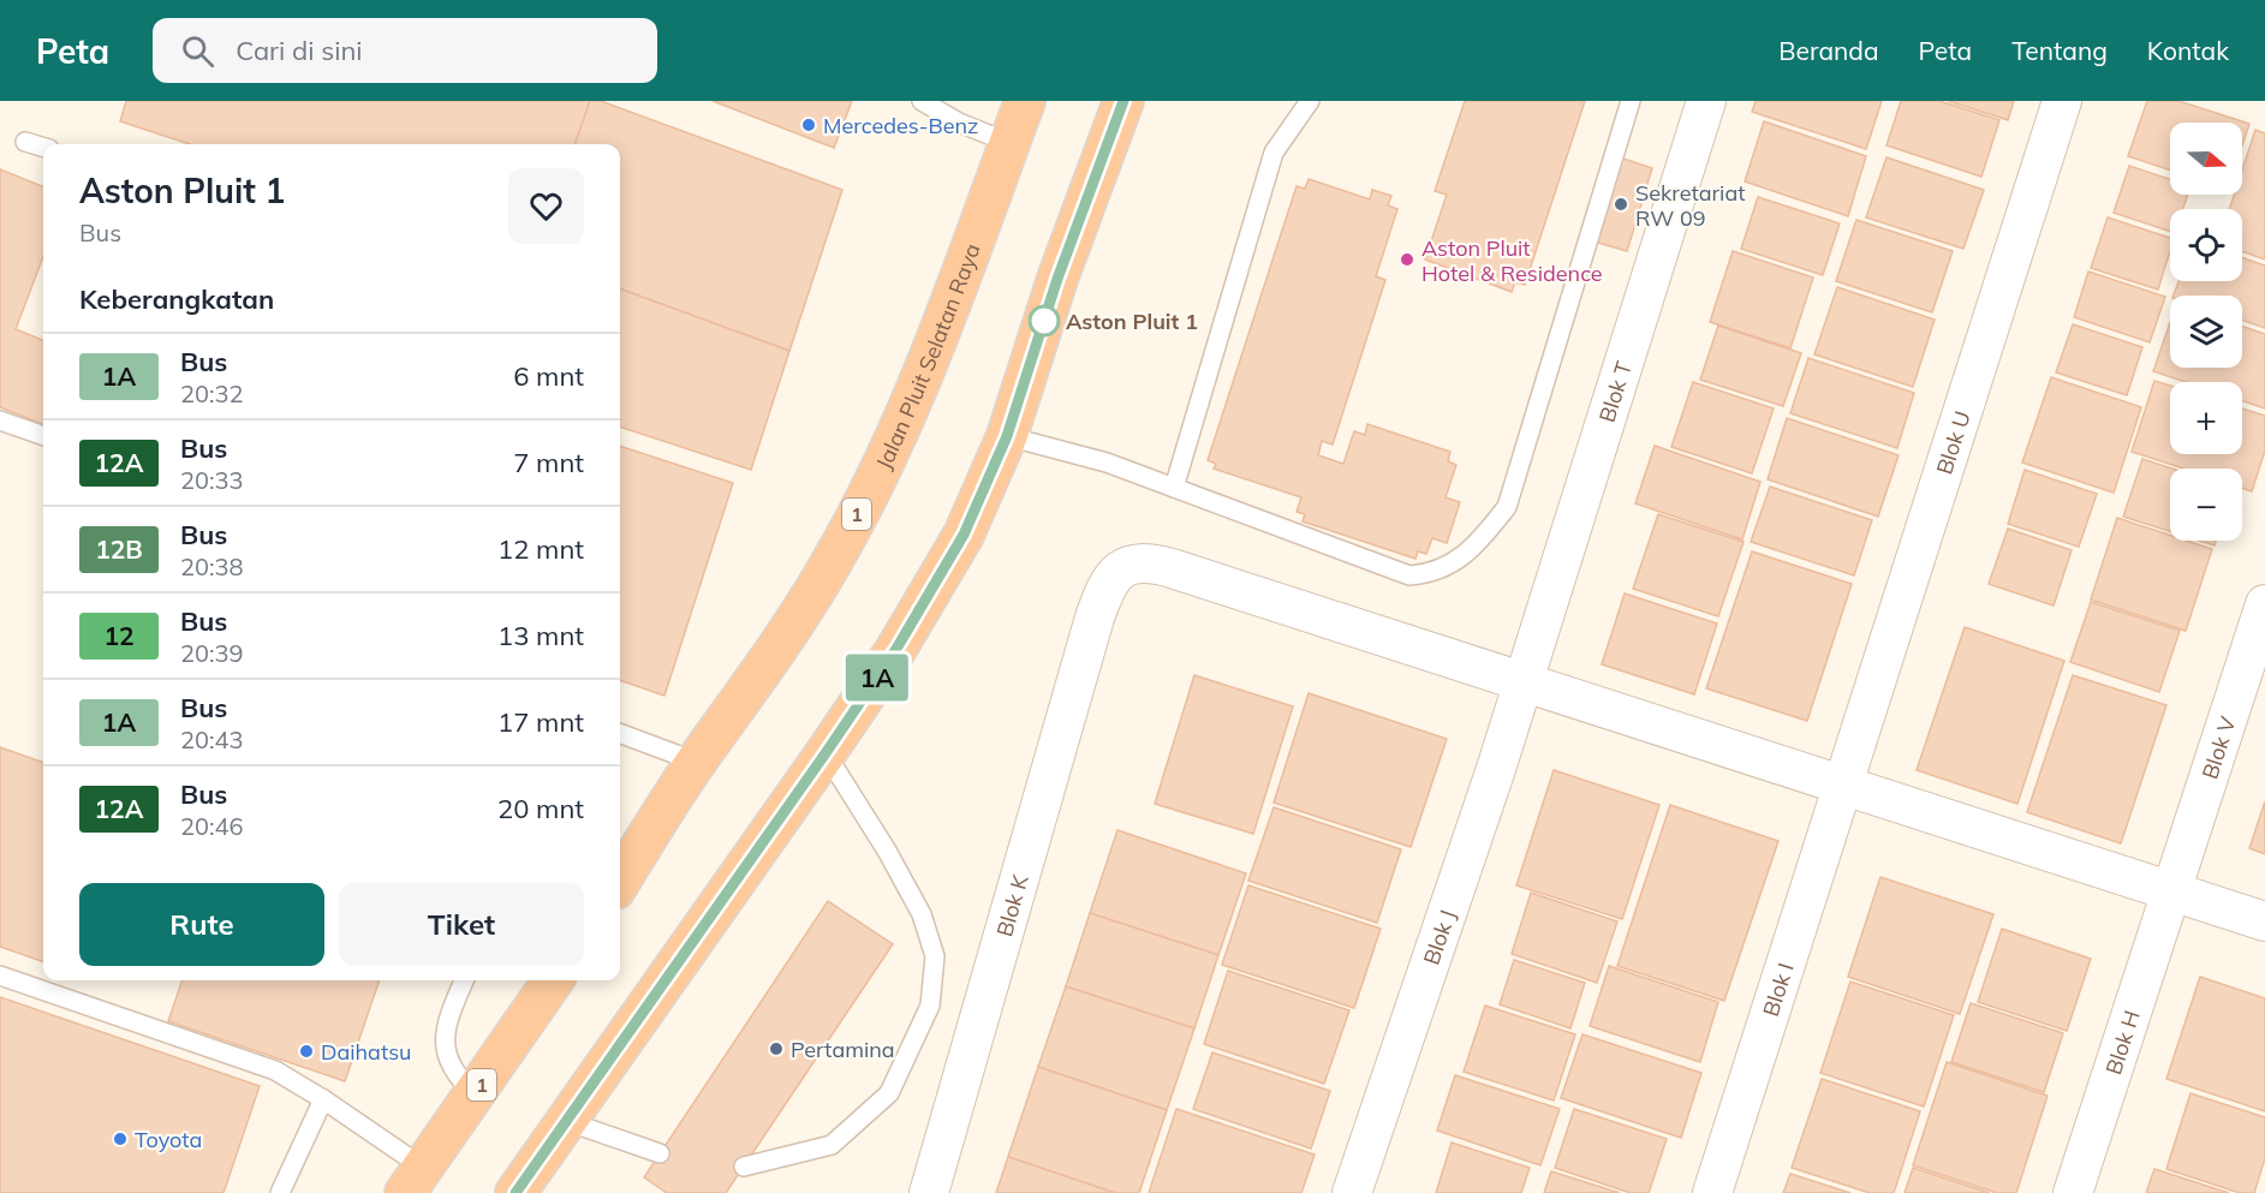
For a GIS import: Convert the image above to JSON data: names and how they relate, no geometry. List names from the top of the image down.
{
  "streets": {
    "highway": ["Jalan Pluit Selatan Raya", "1"],
    "street": [
      "Blok T",
      "Blok U",
      "Blok V",
      "Blok K",
      "Blok J",
      "Blok I",
      "Blok H"
    ]
  },
  "crossings": [
    ["Blok T", "Blok K"],
    ["Blok T", "Blok J"],
    ["Blok U", "Blok I"],
    ["Blok V", "Blok H"],
    ["Blok K", "Blok J"]
  ],
  "places": [
    "Mercedes-Benz",
    "Sekretariat RW 09",
    "Aston Pluit Hotel & Residence",
    "Aston Pluit 1",
    "Pertamina",
    "Daihatsu",
    "Toyota"
  ],
  "lines": ["bus line 1A"],
  "north": "right",
  "page": {
    "header": "Peta",
    "search": "Cari di sini",
    "nav": [
      "Beranda",
      "Peta",
      "Tentang",
      "Kontak"
    ],
    "on_map": "1A",
    "map_buttons": ["+", "−"],
    "heading": [
      ["Aston Pluit 1", "Bus"],
      "Keberangkatan"
    ],
    "list": [
      {
        "mark": "1A",
        "name": "Bus",
        "note": "20:32",
        "value": "6 mnt"
      },
      {
        "mark": "12A",
        "name": "Bus",
        "note": "20:33",
        "value": "7 mnt"
      },
      {
        "mark": "12B",
        "name": "Bus",
        "note": "20:38",
        "value": "12 mnt"
      },
      {
        "mark": "12",
        "name": "Bus",
        "note": "20:39",
        "value": "13 mnt"
      },
      {
        "mark": "1A",
        "name": "Bus",
        "note": "20:43",
        "value": "17 mnt"
      },
      {
        "mark": "12A",
        "name": "Bus",
        "note": "20:46",
        "value": "20 mnt"
      }
    ],
    "buttons": ["Rute", "Tiket"]
  }
}
